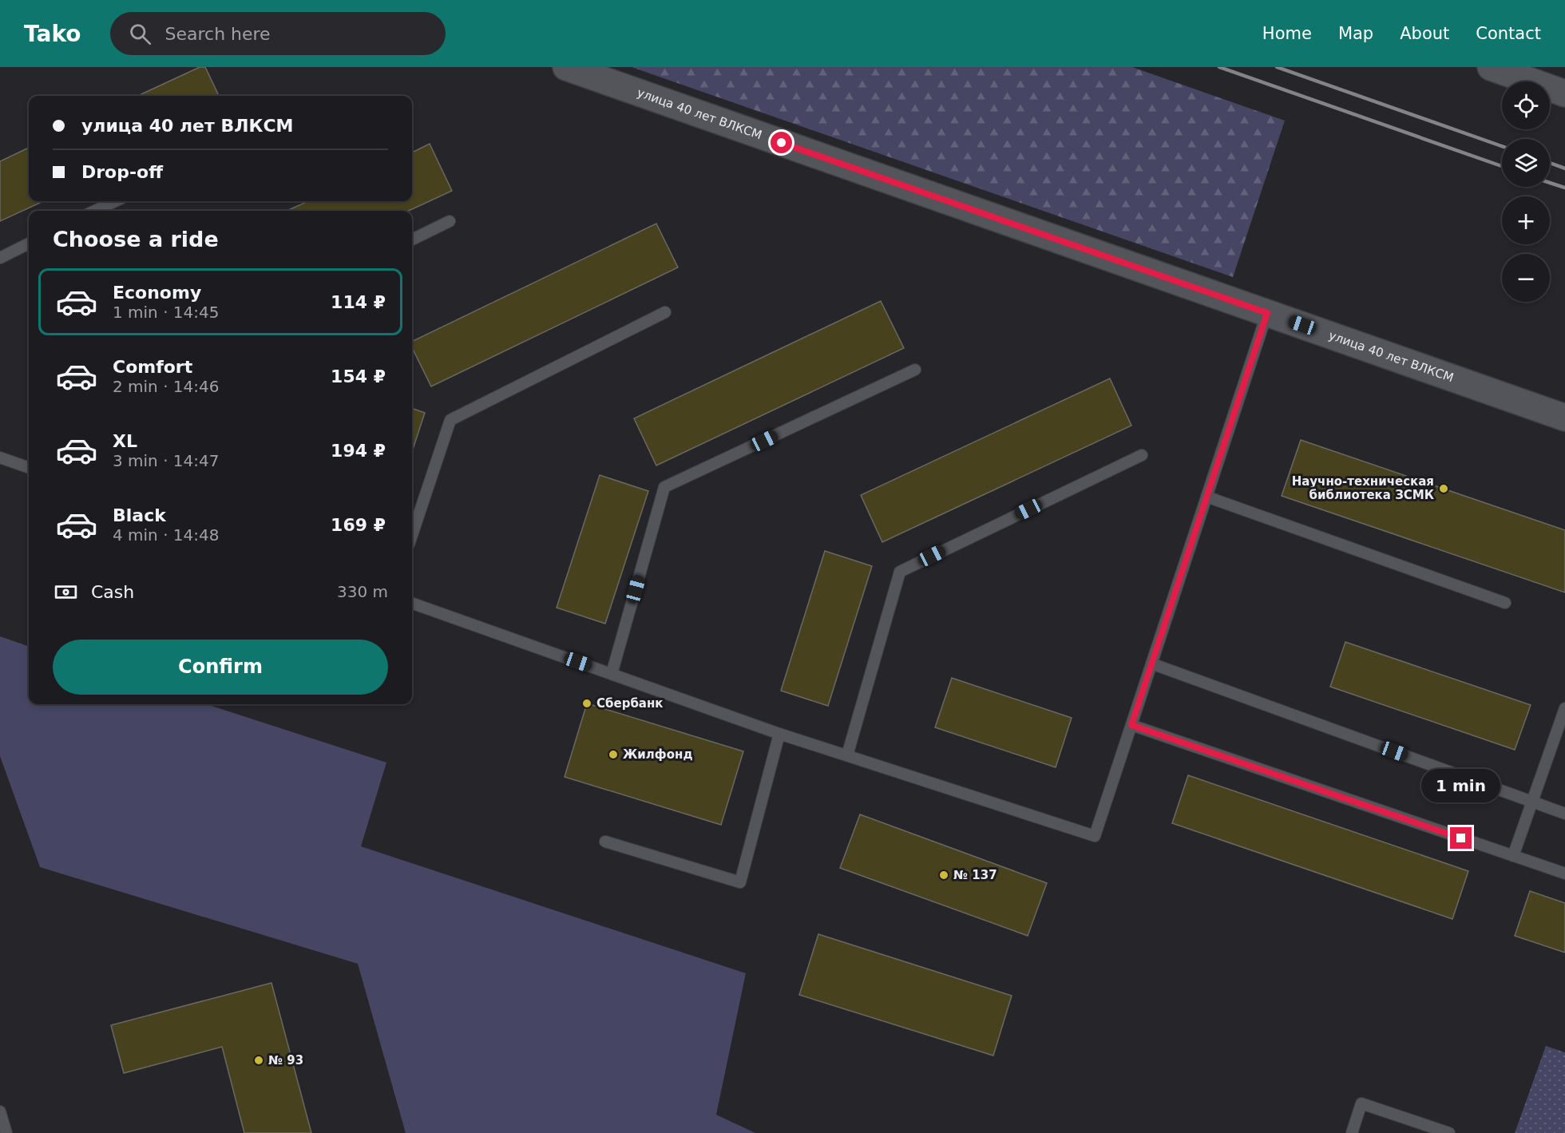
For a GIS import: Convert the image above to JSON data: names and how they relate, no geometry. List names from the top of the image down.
{
  "streets": {
    "street": ["улица 40 лет ВЛКСМ"]
  },
  "places": [
    "Научно-техническая библиотека ЗСМК",
    "Сбербанк",
    "Жилфонд",
    "№ 137",
    "№ 93"
  ],
  "page": {
    "header": "Tako",
    "search": "Search here",
    "nav": [
      "Home",
      "Map",
      "About",
      "Contact"
    ],
    "map_buttons": ["+", "−"],
    "banner": ["улица 40 лет ВЛКСМ", "Drop-off"],
    "heading": "Choose a ride",
    "list": [
      {
        "name": "Economy",
        "note": "1 min · 14:45",
        "value": "114 ₽"
      },
      {
        "name": "Comfort",
        "note": "2 min · 14:46",
        "value": "154 ₽"
      },
      {
        "name": "XL",
        "note": "3 min · 14:47",
        "value": "194 ₽"
      },
      {
        "name": "Black",
        "note": "4 min · 14:48",
        "value": "169 ₽"
      }
    ],
    "pay": ["Cash", "330 m"],
    "buttons": "Confirm",
    "bubble": "1 min"
  }
}
